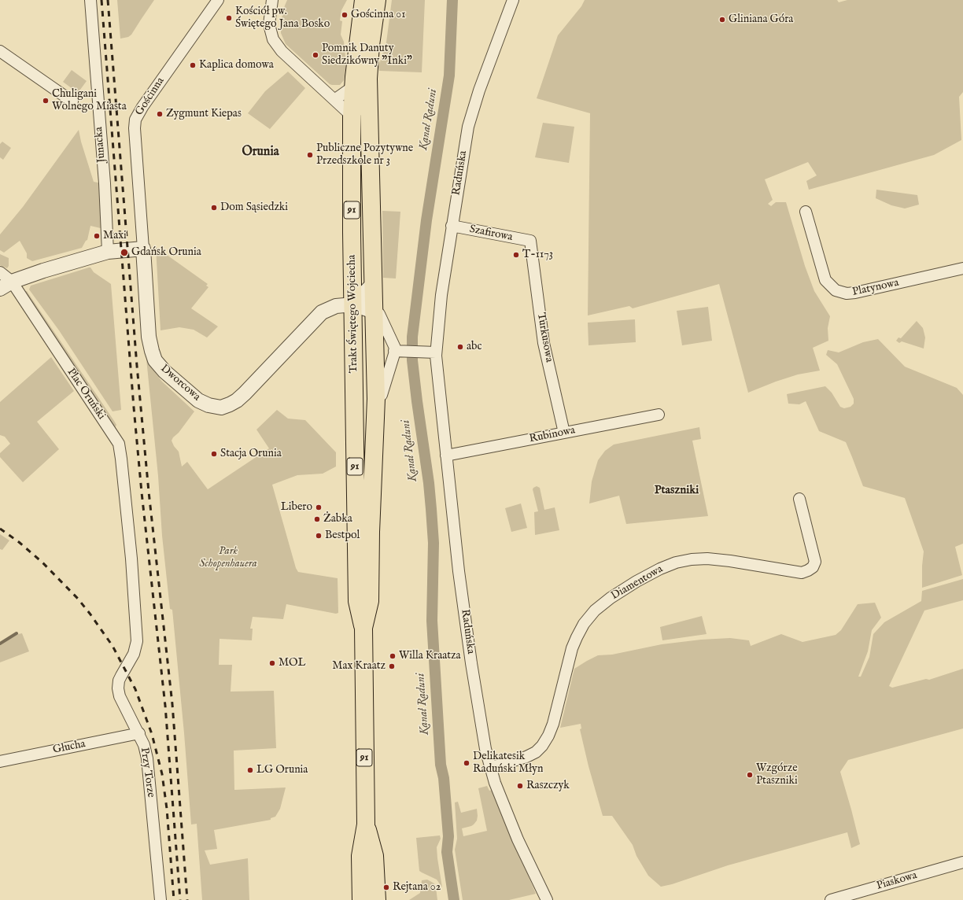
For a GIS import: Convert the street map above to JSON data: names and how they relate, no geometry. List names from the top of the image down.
{
  "streets": {
    "main road": ["91", "Trakt Świętego Wojciecha"],
    "street": [
      "Gościnna",
      "Junacka",
      "Raduńska",
      "Szafirowa",
      "Platynowa",
      "Turkusowa",
      "Dworcowa",
      "Plac Oruński",
      "Rubinowa",
      "Diamentowa",
      "Głucha",
      "Przy Torze",
      "Piaskowa"
    ]
  },
  "crossings": [
    ["Gościnna", "Dworcowa"],
    ["Raduńska", "Szafirowa"],
    ["Raduńska", "Rubinowa"],
    ["Raduńska", "Diamentowa"],
    ["Szafirowa", "Turkusowa"],
    ["Trakt Świętego Wojciecha", "Dworcowa"],
    ["Turkusowa", "Rubinowa"],
    ["Plac Oruński", "Przy Torze"],
    ["Głucha", "Przy Torze"]
  ],
  "districts": ["Orunia", "Ptaszniki"],
  "water": ["Kanał Raduni"],
  "parks": ["Park Schopenhauera"],
  "places": [
    "Gościnna 01",
    "Kościół pw. Świętego Jana Bosko",
    "Gliniana Góra",
    "Pomnik Danuty Siedzikówny \"Inki\"",
    "Kaplica domowa",
    "Chuligani Wolnego Miasta",
    "Zygmunt Kiepas",
    "Publiczne Pozytywne Przedszkole nr 3",
    "Dom Sąsiedzki",
    "Maxi",
    "Gdańsk Orunia",
    "T-1173",
    "abc",
    "Stacja Orunia",
    "Libero",
    "Żabka",
    "Bestpol",
    "Willa Kraatza",
    "MOL",
    "Max Kraatz",
    "Delikatesik Raduński Młyn",
    "LG Orunia",
    "Wzgórze Ptaszniki",
    "Raszczyk",
    "Rejtana 02"
  ]
}
